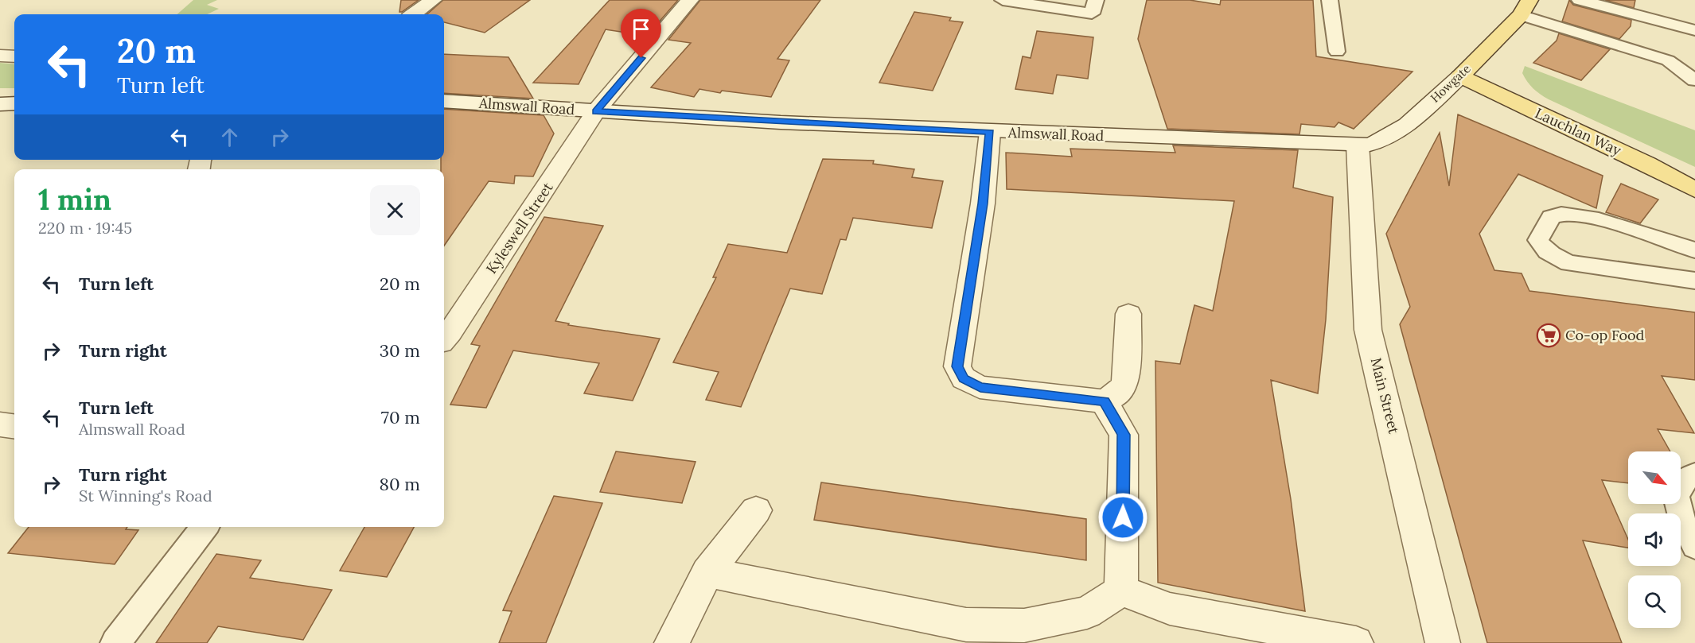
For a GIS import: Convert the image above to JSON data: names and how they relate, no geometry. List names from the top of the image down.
{
  "streets": {
    "main road": ["Howgate", "Lauchlan Way"],
    "street": ["Almswall Road", "Kyleswell Street", "Main Street"]
  },
  "crossings": [
    ["Howgate", "Almswall Road"],
    ["Howgate", "Lauchlan Way"],
    ["Howgate", "Main Street"],
    ["Almswall Road", "Kyleswell Street"],
    ["Almswall Road", "Main Street"]
  ],
  "places": {
    "supermarket": ["Co-op Food"]
  },
  "north": "bottom right",
  "page": {
    "turn": ["20 m", "Turn left"],
    "heading": ["1 min", "220 m · 19:45"],
    "list": [
      {
        "name": "Turn left",
        "value": "20 m"
      },
      {
        "name": "Turn right",
        "value": "30 m"
      },
      {
        "name": "Turn left",
        "note": "Almswall Road",
        "value": "70 m"
      },
      {
        "name": "Turn right",
        "note": "St Winning's Road",
        "value": "80 m"
      }
    ]
  }
}
